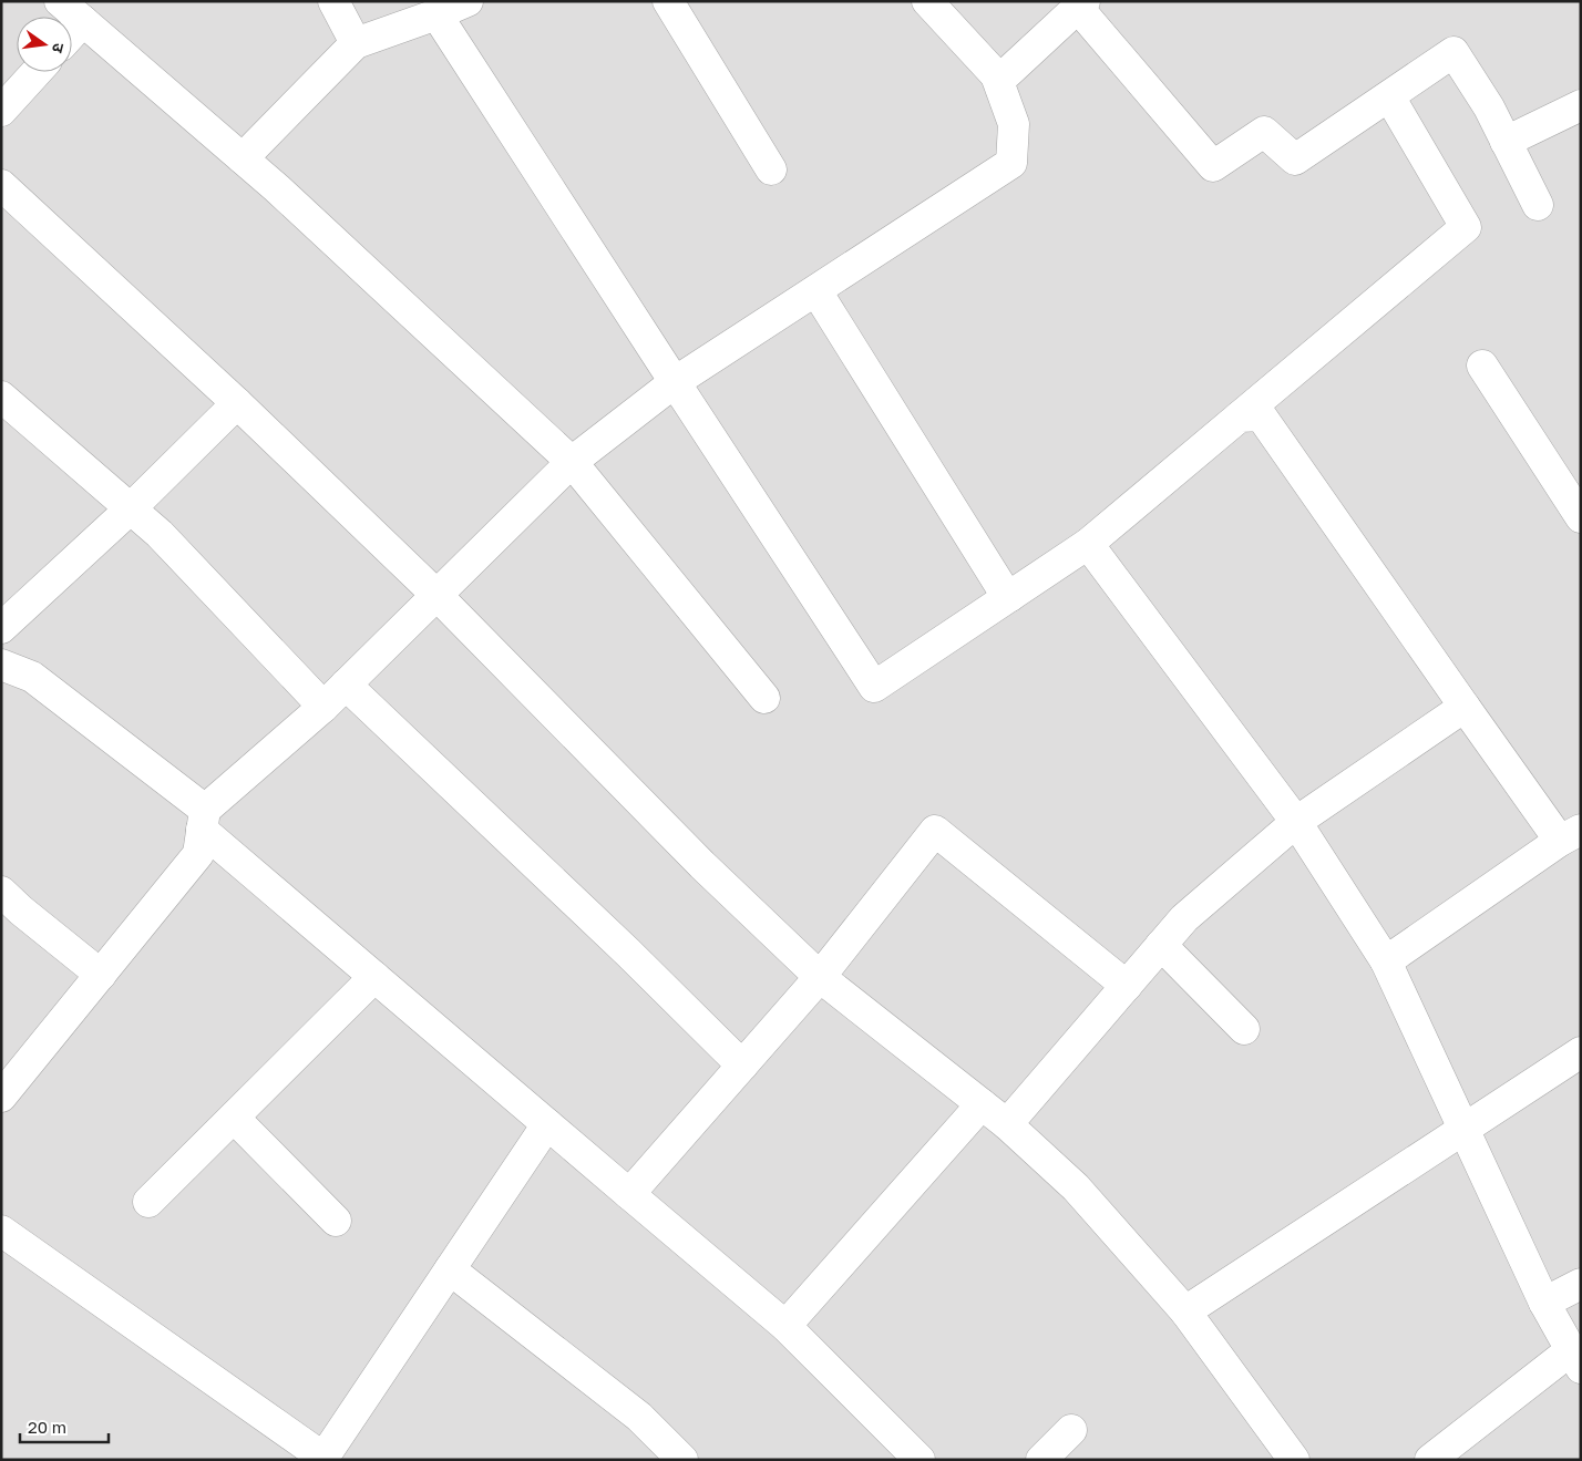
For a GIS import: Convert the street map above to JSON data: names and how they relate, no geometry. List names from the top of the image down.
{
  "scale_bar": "20 m",
  "north": "right"
}
